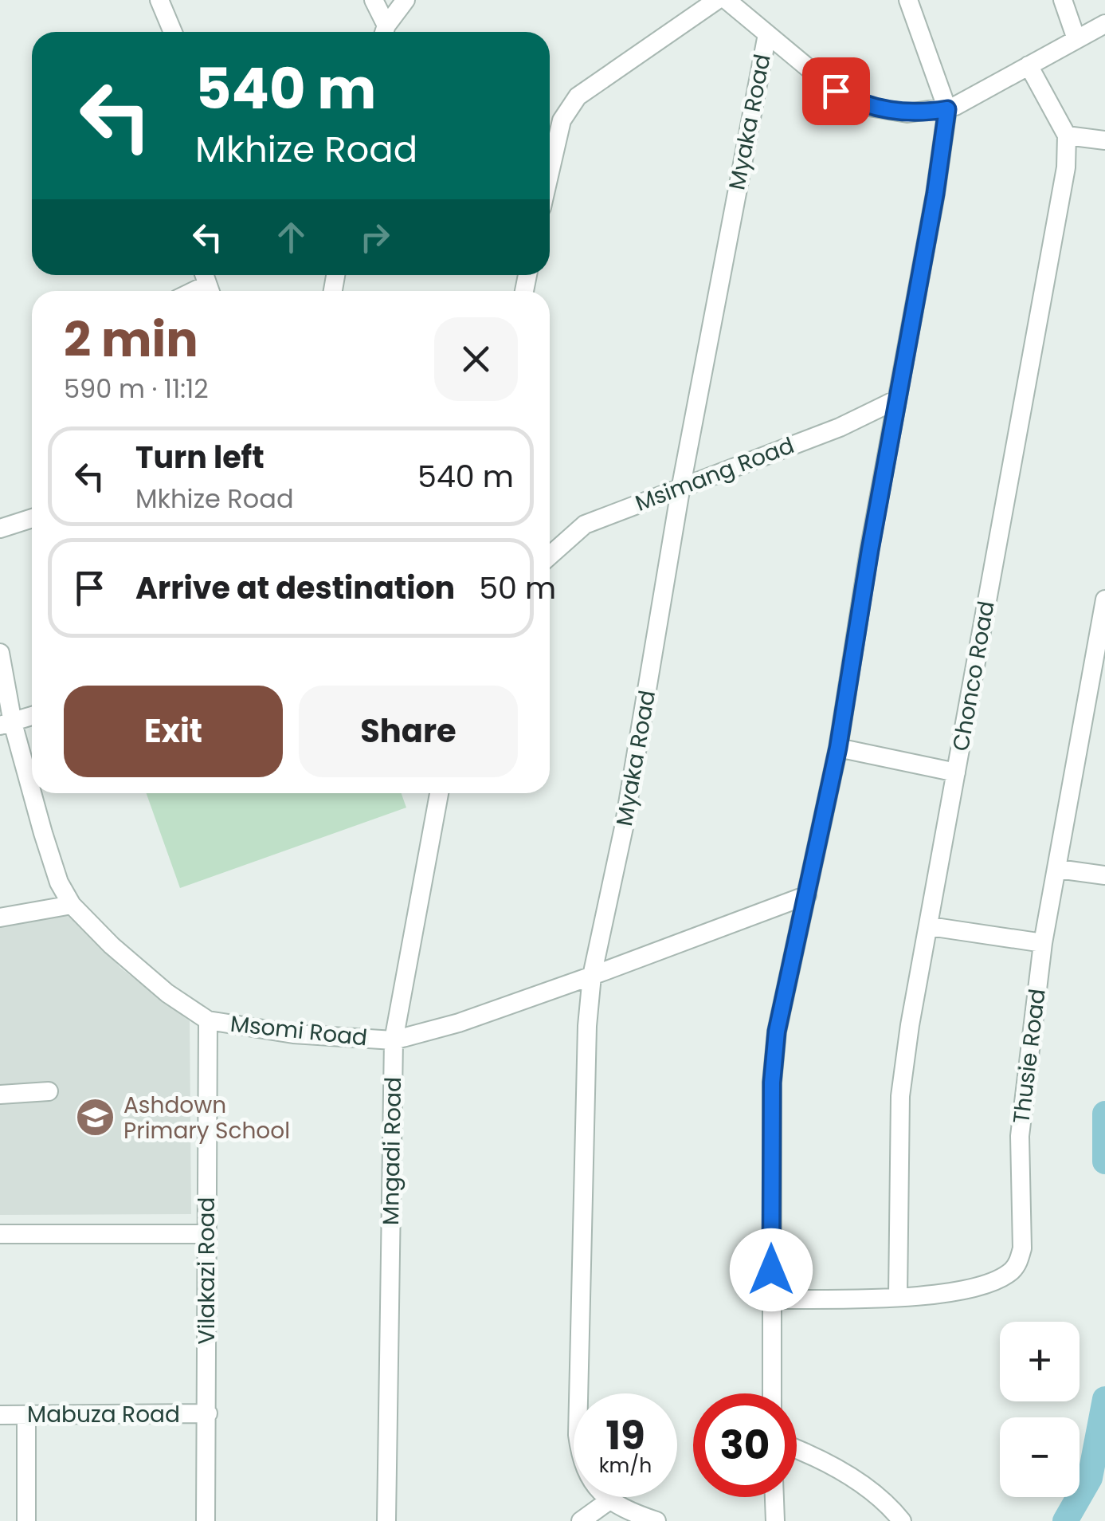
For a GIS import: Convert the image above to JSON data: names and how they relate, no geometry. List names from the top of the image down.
{
  "streets": {
    "street": [
      "Myaka Road",
      "Msimang Road",
      "Chonco Road",
      "Msomi Road",
      "Thusie Road",
      "Mngadi Road",
      "Vilakazi Road",
      "Mabuza Road"
    ]
  },
  "crossings": [
    ["Myaka Road", "Msimang Road"],
    ["Myaka Road", "Msomi Road"],
    ["Chonco Road", "Thusie Road"],
    ["Msomi Road", "Mngadi Road"],
    ["Msomi Road", "Vilakazi Road"],
    ["Vilakazi Road", "Mabuza Road"]
  ],
  "places": {
    "school or university": ["Ashdown Primary School"]
  },
  "page": {
    "turn": ["540 m", "Mkhize Road"],
    "heading": ["2 min", "590 m · 11:12"],
    "list": [
      {
        "name": "Turn left",
        "note": "Mkhize Road",
        "value": "540 m"
      },
      {
        "name": "Arrive at destination",
        "value": "50 m"
      }
    ],
    "buttons": ["Exit", "Share"],
    "map_buttons": ["+", "−"],
    "speed": "19 km/h",
    "limit": "30"
  }
}
